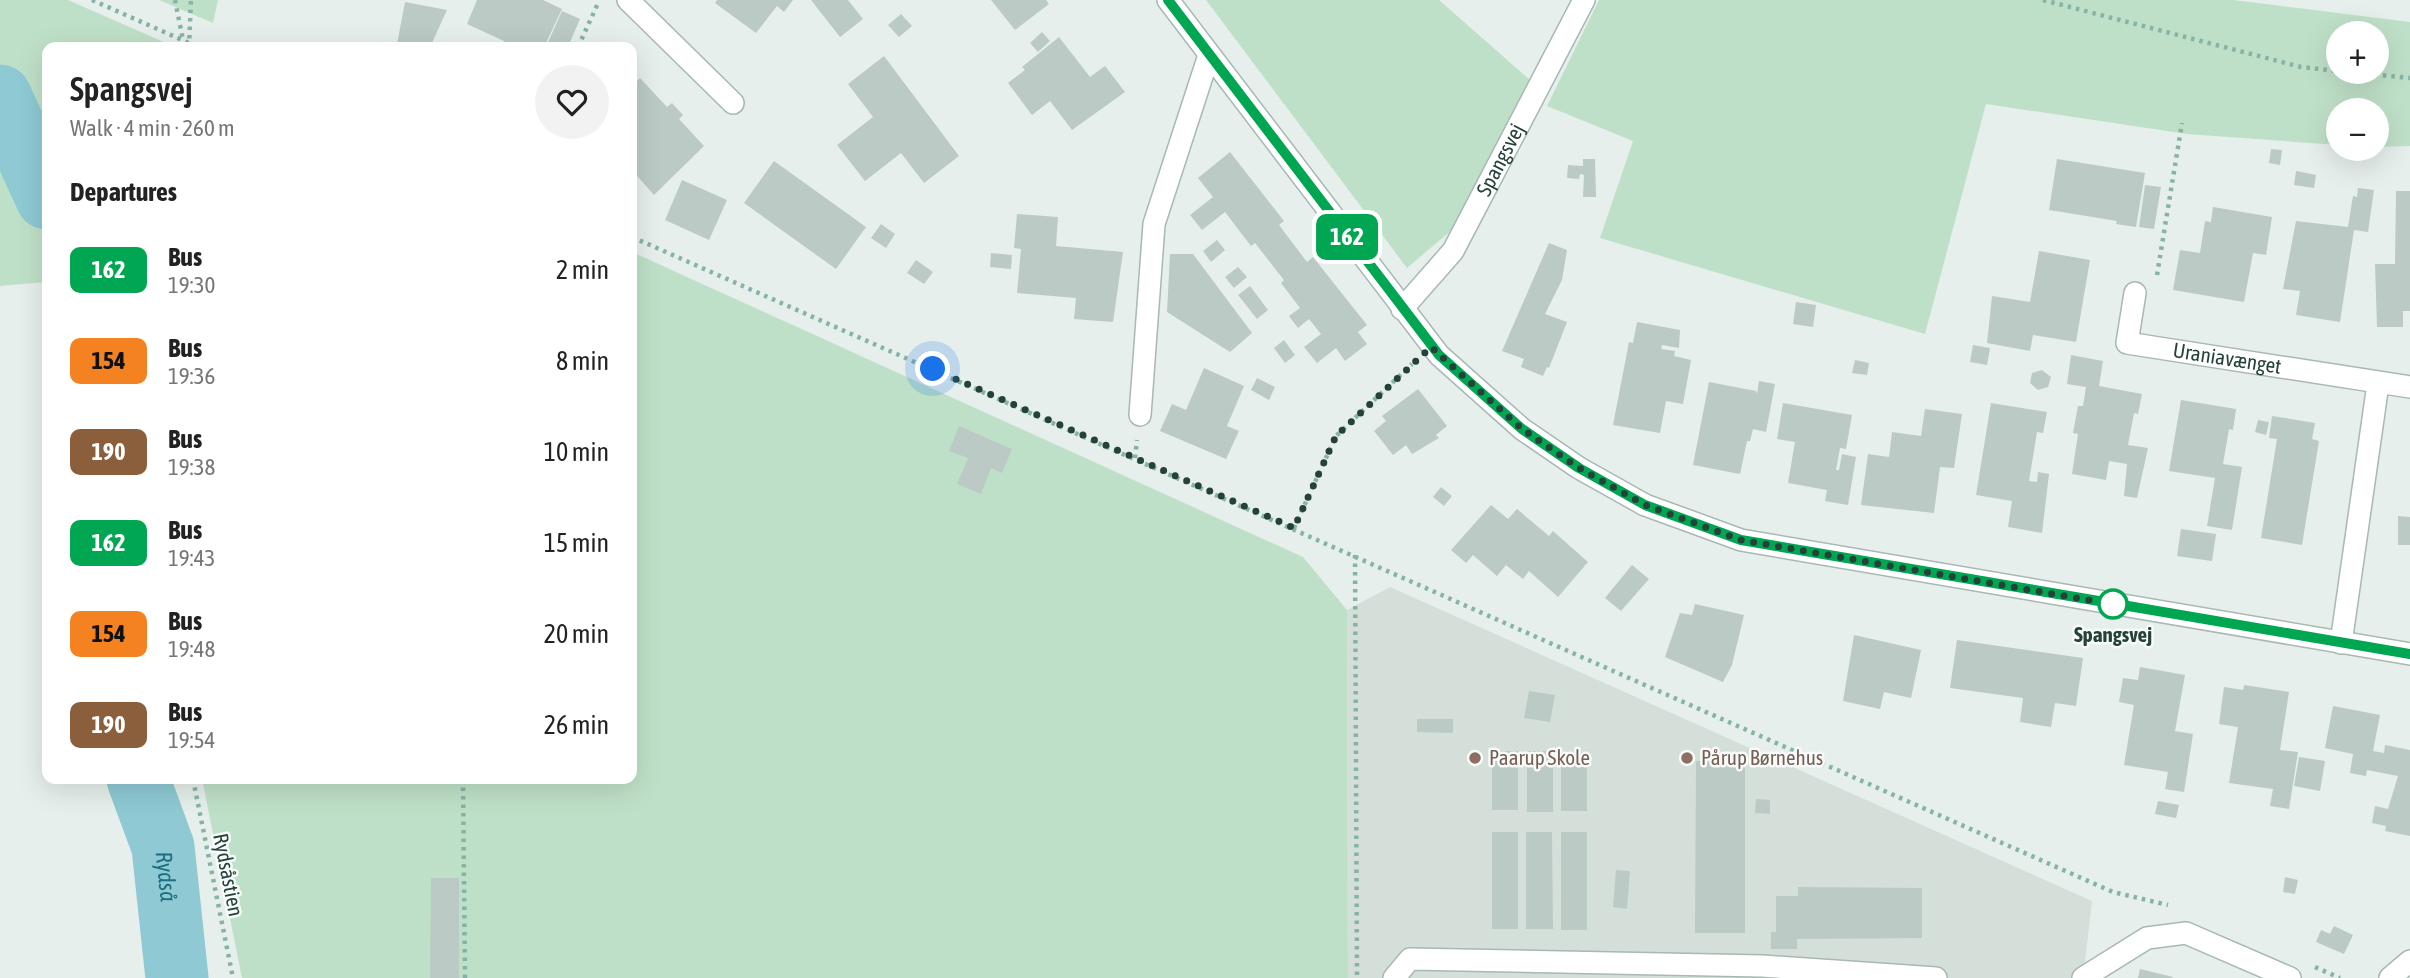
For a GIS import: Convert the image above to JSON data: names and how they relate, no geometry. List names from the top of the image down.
{
  "streets": {
    "street": ["Spangsvej", "Uraniavænget"],
    "path": ["Rydsåstien"]
  },
  "water": ["Rydså"],
  "places": ["Spangsvej", "Paarup Skole", "Pårup Børnehus"],
  "lines": ["bus line 162"],
  "page": {
    "on_map": "162",
    "map_buttons": ["+", "−"],
    "heading": [
      ["Spangsvej", "Walk · 4 min · 260 m"],
      "Departures"
    ],
    "list": [
      {
        "mark": "162",
        "name": "Bus",
        "note": "19:30",
        "value": "2 min"
      },
      {
        "mark": "154",
        "name": "Bus",
        "note": "19:36",
        "value": "8 min"
      },
      {
        "mark": "190",
        "name": "Bus",
        "note": "19:38",
        "value": "10 min"
      },
      {
        "mark": "162",
        "name": "Bus",
        "note": "19:43",
        "value": "15 min"
      },
      {
        "mark": "154",
        "name": "Bus",
        "note": "19:48",
        "value": "20 min"
      },
      {
        "mark": "190",
        "name": "Bus",
        "note": "19:54",
        "value": "26 min"
      }
    ]
  }
}
